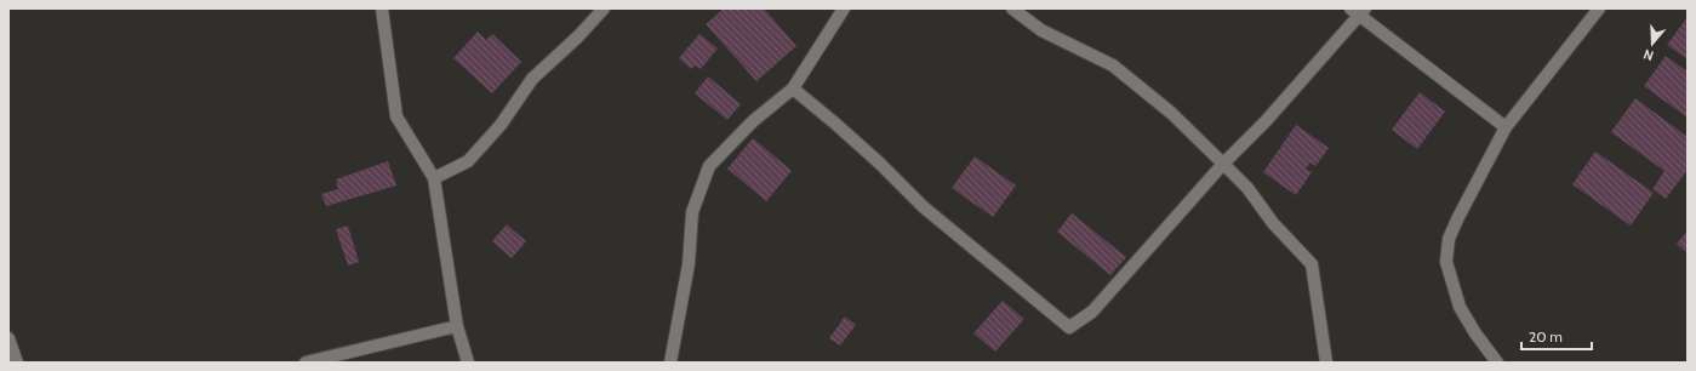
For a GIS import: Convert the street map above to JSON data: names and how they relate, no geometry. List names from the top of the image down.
{
  "scale_bar": "20 m",
  "north": "bottom"
}
